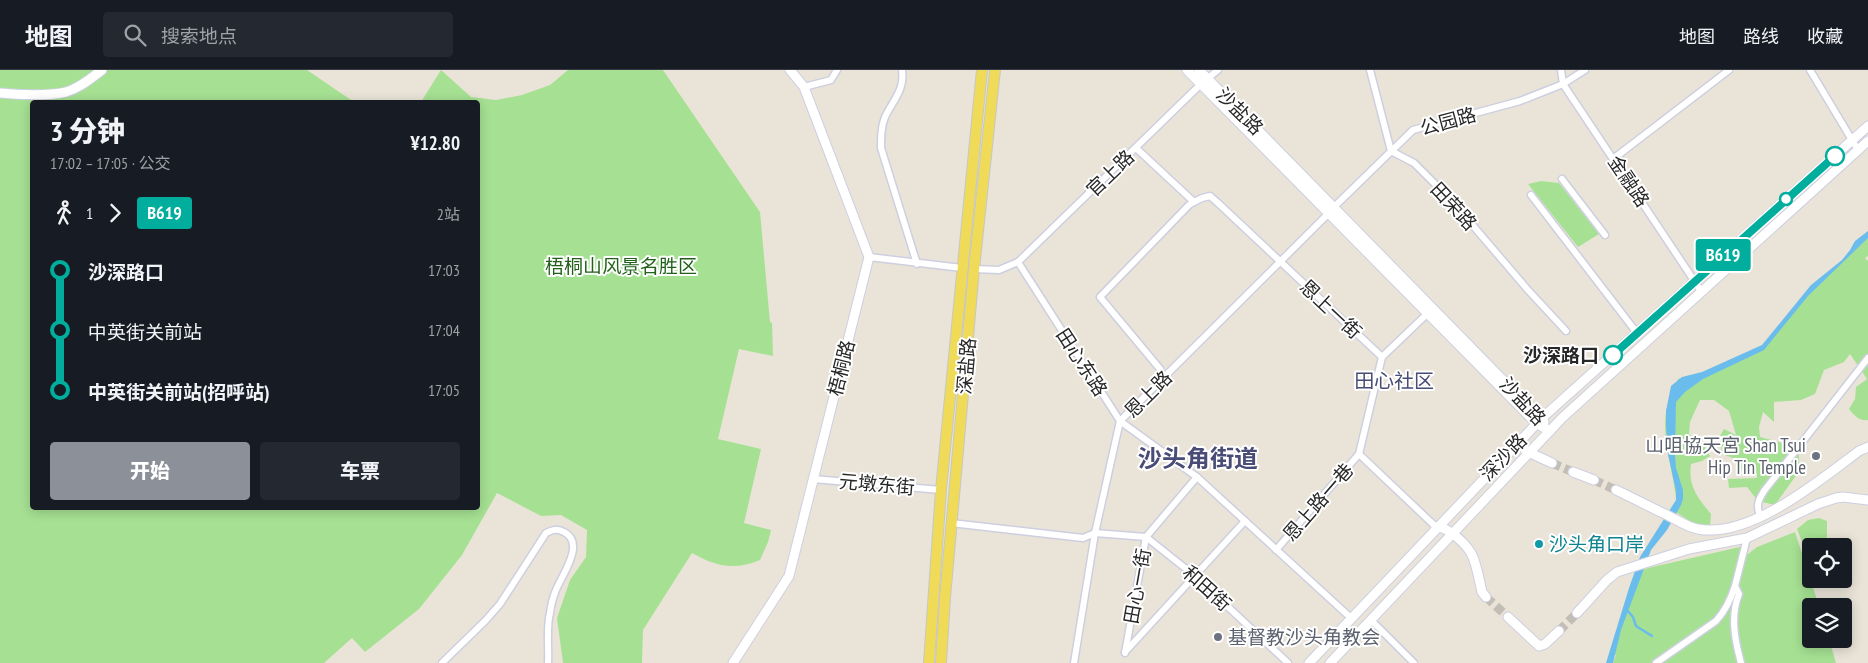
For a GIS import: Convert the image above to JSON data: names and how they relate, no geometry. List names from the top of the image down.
{
  "streets": {
    "main road": [
      "沙盐路",
      "深盐路",
      "梧桐路",
      "深沙路"
    ],
    "street": [
      "公园路",
      "官上路",
      "金融路",
      "田荣路",
      "恩上一街",
      "田心东路",
      "恩上路",
      "元墩东街",
      "恩上路一巷",
      "田心一街",
      "和田街"
    ]
  },
  "crossings": [
    ["沙盐路", "公园路"],
    ["沙盐路", "官上路"],
    ["沙盐路", "恩上路"],
    ["沙盐路", "深沙路"],
    ["公园路", "金融路"],
    ["公园路", "田荣路"],
    ["公园路", "恩上路"],
    ["官上路", "田心东路"],
    ["金融路", "深沙路"],
    ["恩上一街", "恩上路"],
    ["恩上一街", "恩上路一巷"],
    ["田心东路", "恩上路"],
    ["田心东路", "深沙路"],
    ["田心东路", "恩上路一巷"],
    ["田心东路", "田心一街"],
    ["深盐路", "元墩东街"],
    ["梧桐路", "元墩东街"],
    ["深沙路", "恩上路一巷"],
    ["田心一街", "和田街"]
  ],
  "districts": ["田心社区", "沙头角街道"],
  "parks": ["梧桐山风景名胜区"],
  "places": [
    "沙深路口",
    "山咀協天宮 Shan Tsui Hip Tin Temple",
    "沙头角口岸",
    "基督教沙头角教会"
  ],
  "lines": ["bus line B619"],
  "page": {
    "header": "地图",
    "search": "搜索地点",
    "nav": ["地图", "路线", "收藏"],
    "on_map": "B619",
    "heading": ["3 分钟", "17:02 – 17:05 · 公交", "¥12.80"],
    "legs": ["1", "B619", "2站"],
    "list": [
      {
        "name": "沙深路口",
        "value": "17:03"
      },
      {
        "name": "中英街关前站",
        "value": "17:04"
      },
      {
        "name": "中英街关前站(招呼站)",
        "value": "17:05"
      }
    ],
    "buttons": ["开始", "车票"]
  }
}
